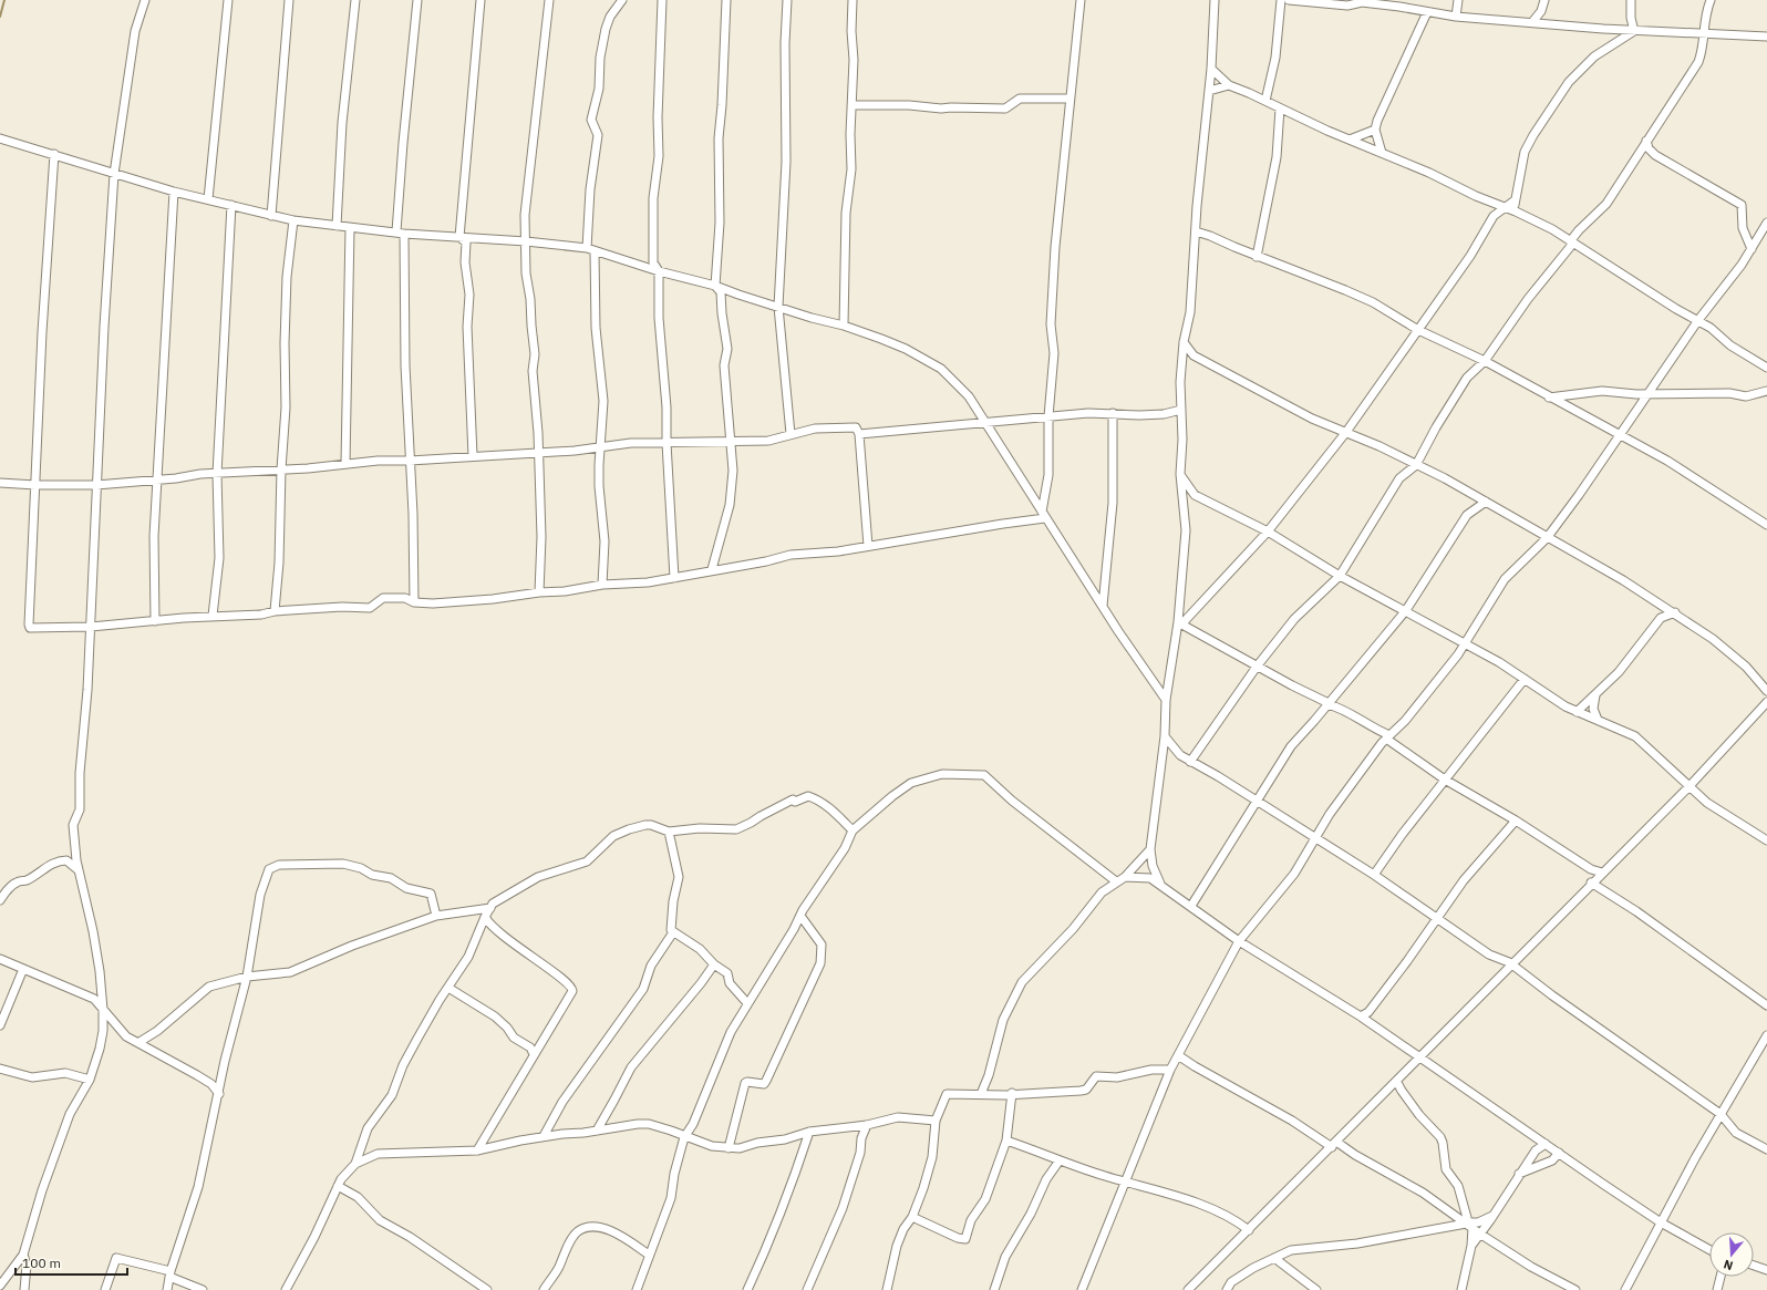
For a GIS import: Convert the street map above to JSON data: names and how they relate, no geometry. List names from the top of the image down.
{
  "scale_bar": "100 m",
  "north": "bottom"
}
